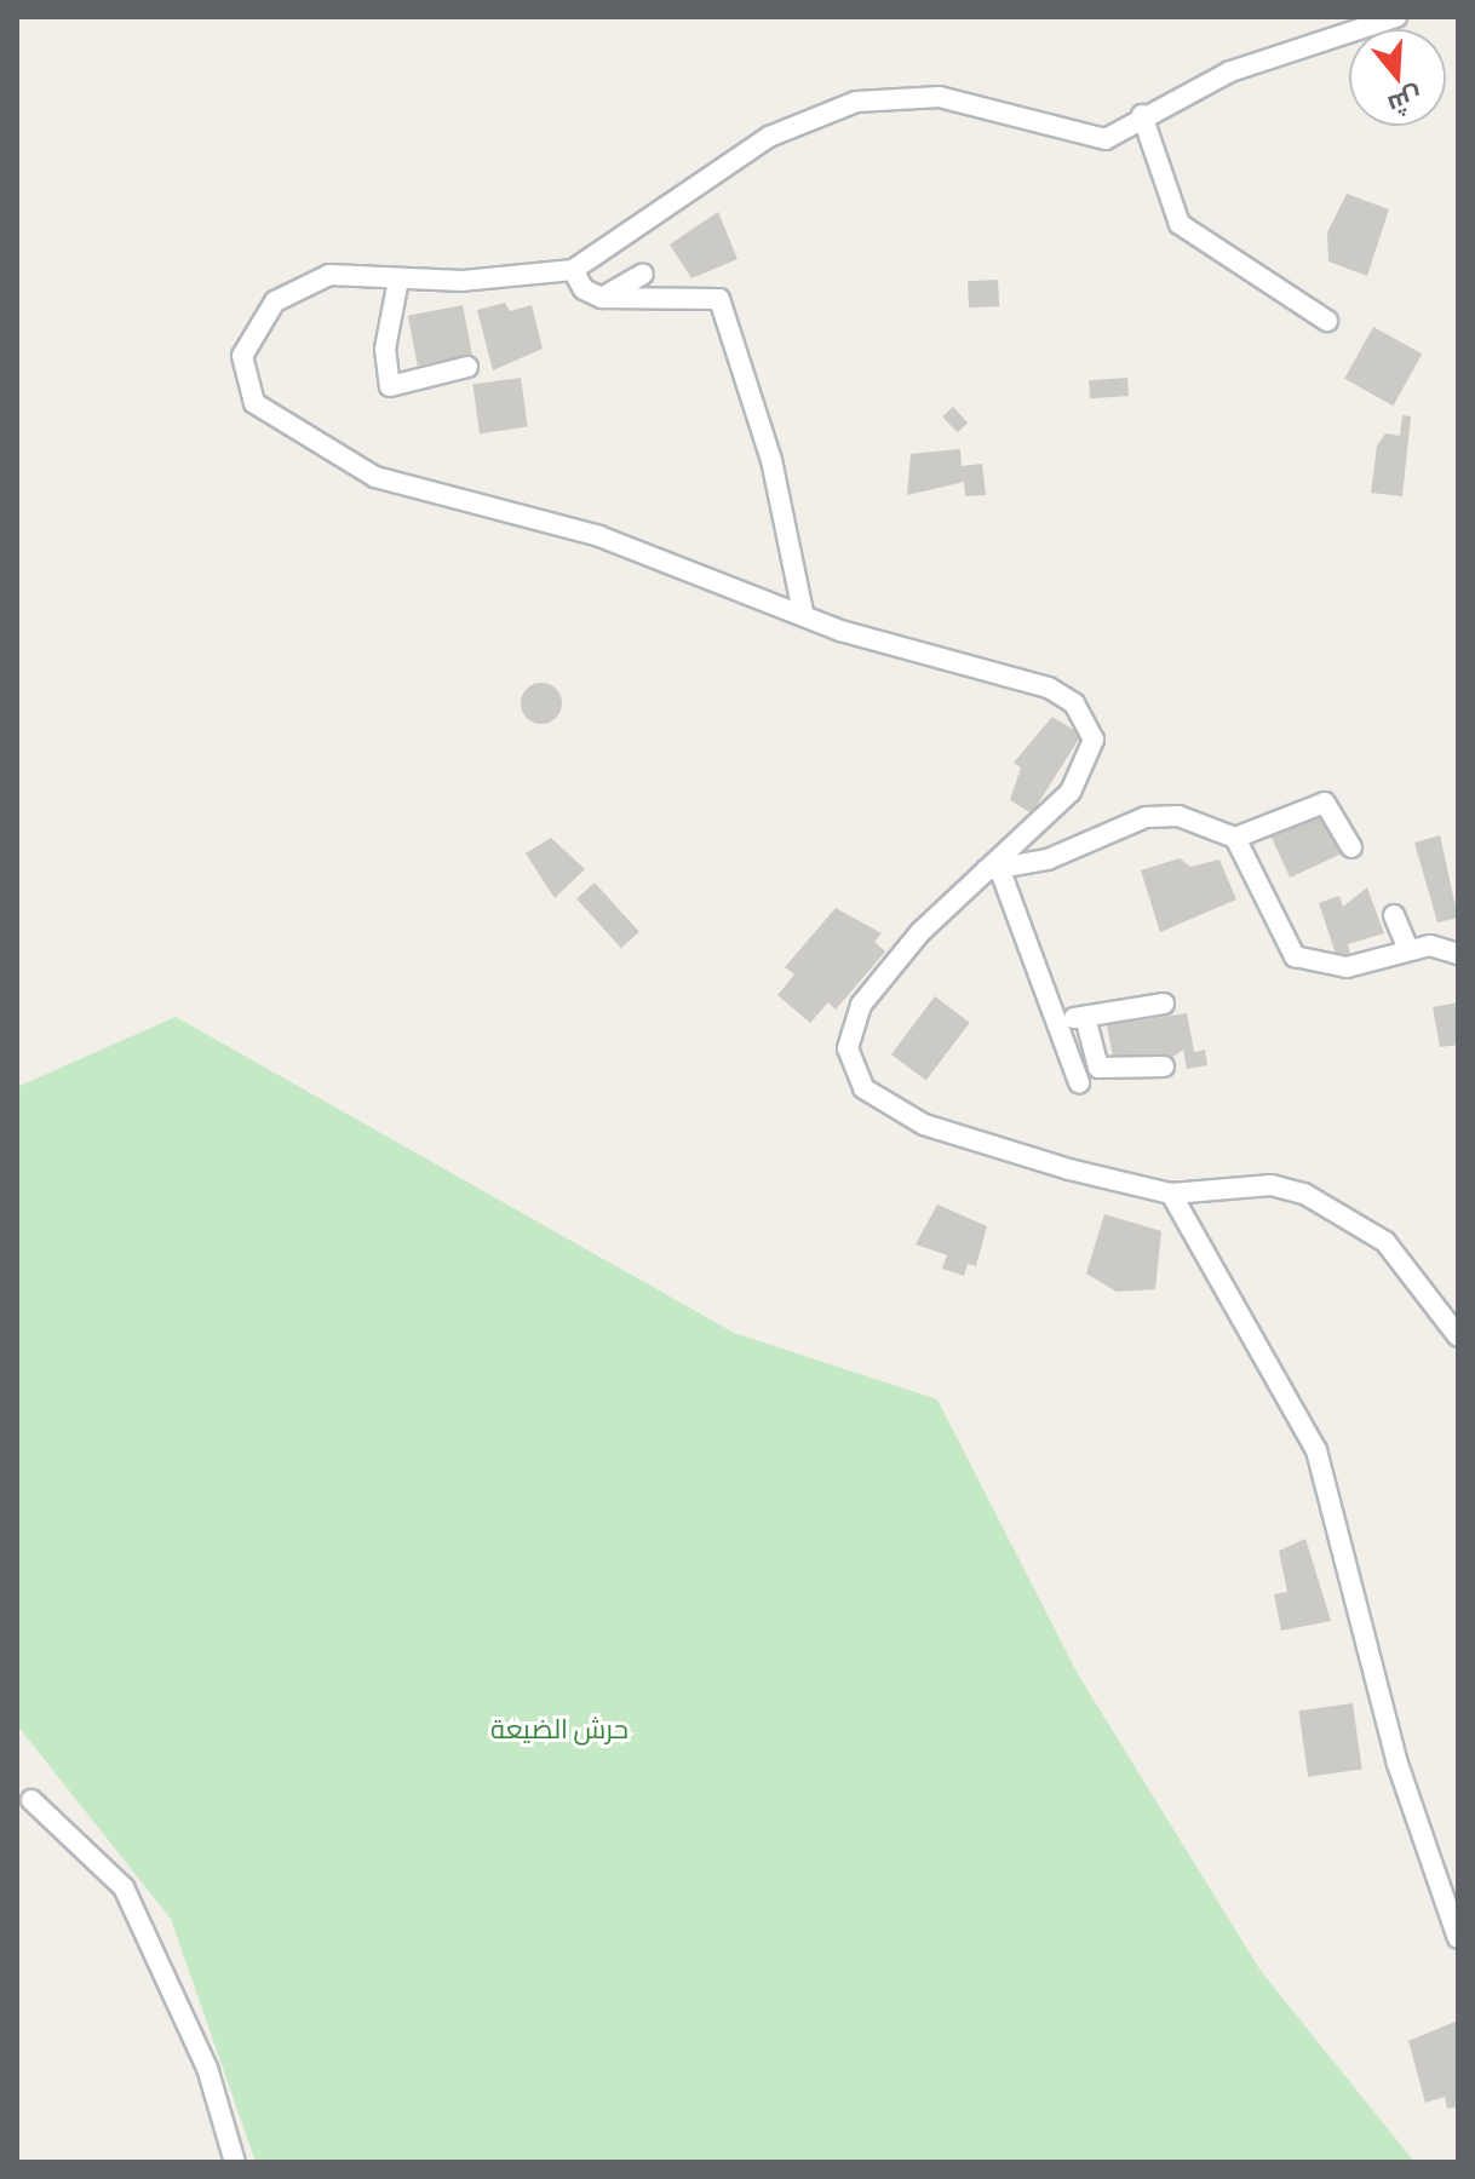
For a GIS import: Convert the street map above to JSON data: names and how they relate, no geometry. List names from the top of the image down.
{
  "parks": ["حرش الضيعة"],
  "north": "bottom"
}
